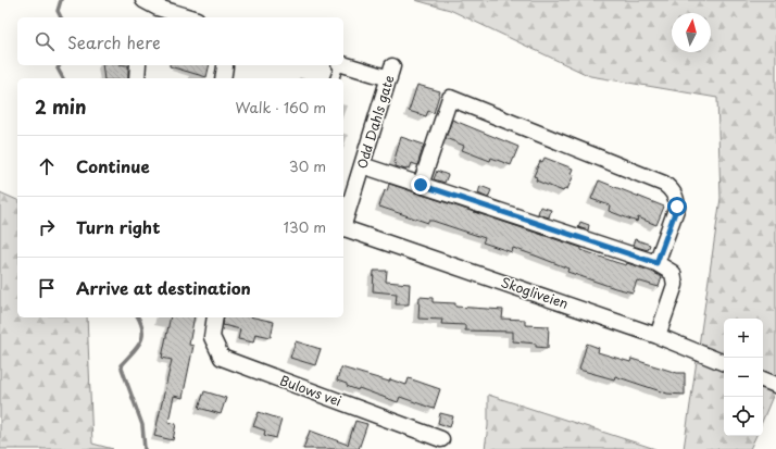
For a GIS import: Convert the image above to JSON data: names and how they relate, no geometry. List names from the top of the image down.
{
  "streets": {
    "street": ["Odd Dahls gate", "Skogliveien", "Bulows vei"]
  },
  "north": "top",
  "page": {
    "search": "Search here",
    "heading": ["2 min", "Walk · 160 m"],
    "list": [
      ["Continue", "30 m"],
      ["Turn right", "130 m"],
      "Arrive at destination"
    ],
    "map_buttons": ["+", "−"]
  }
}
